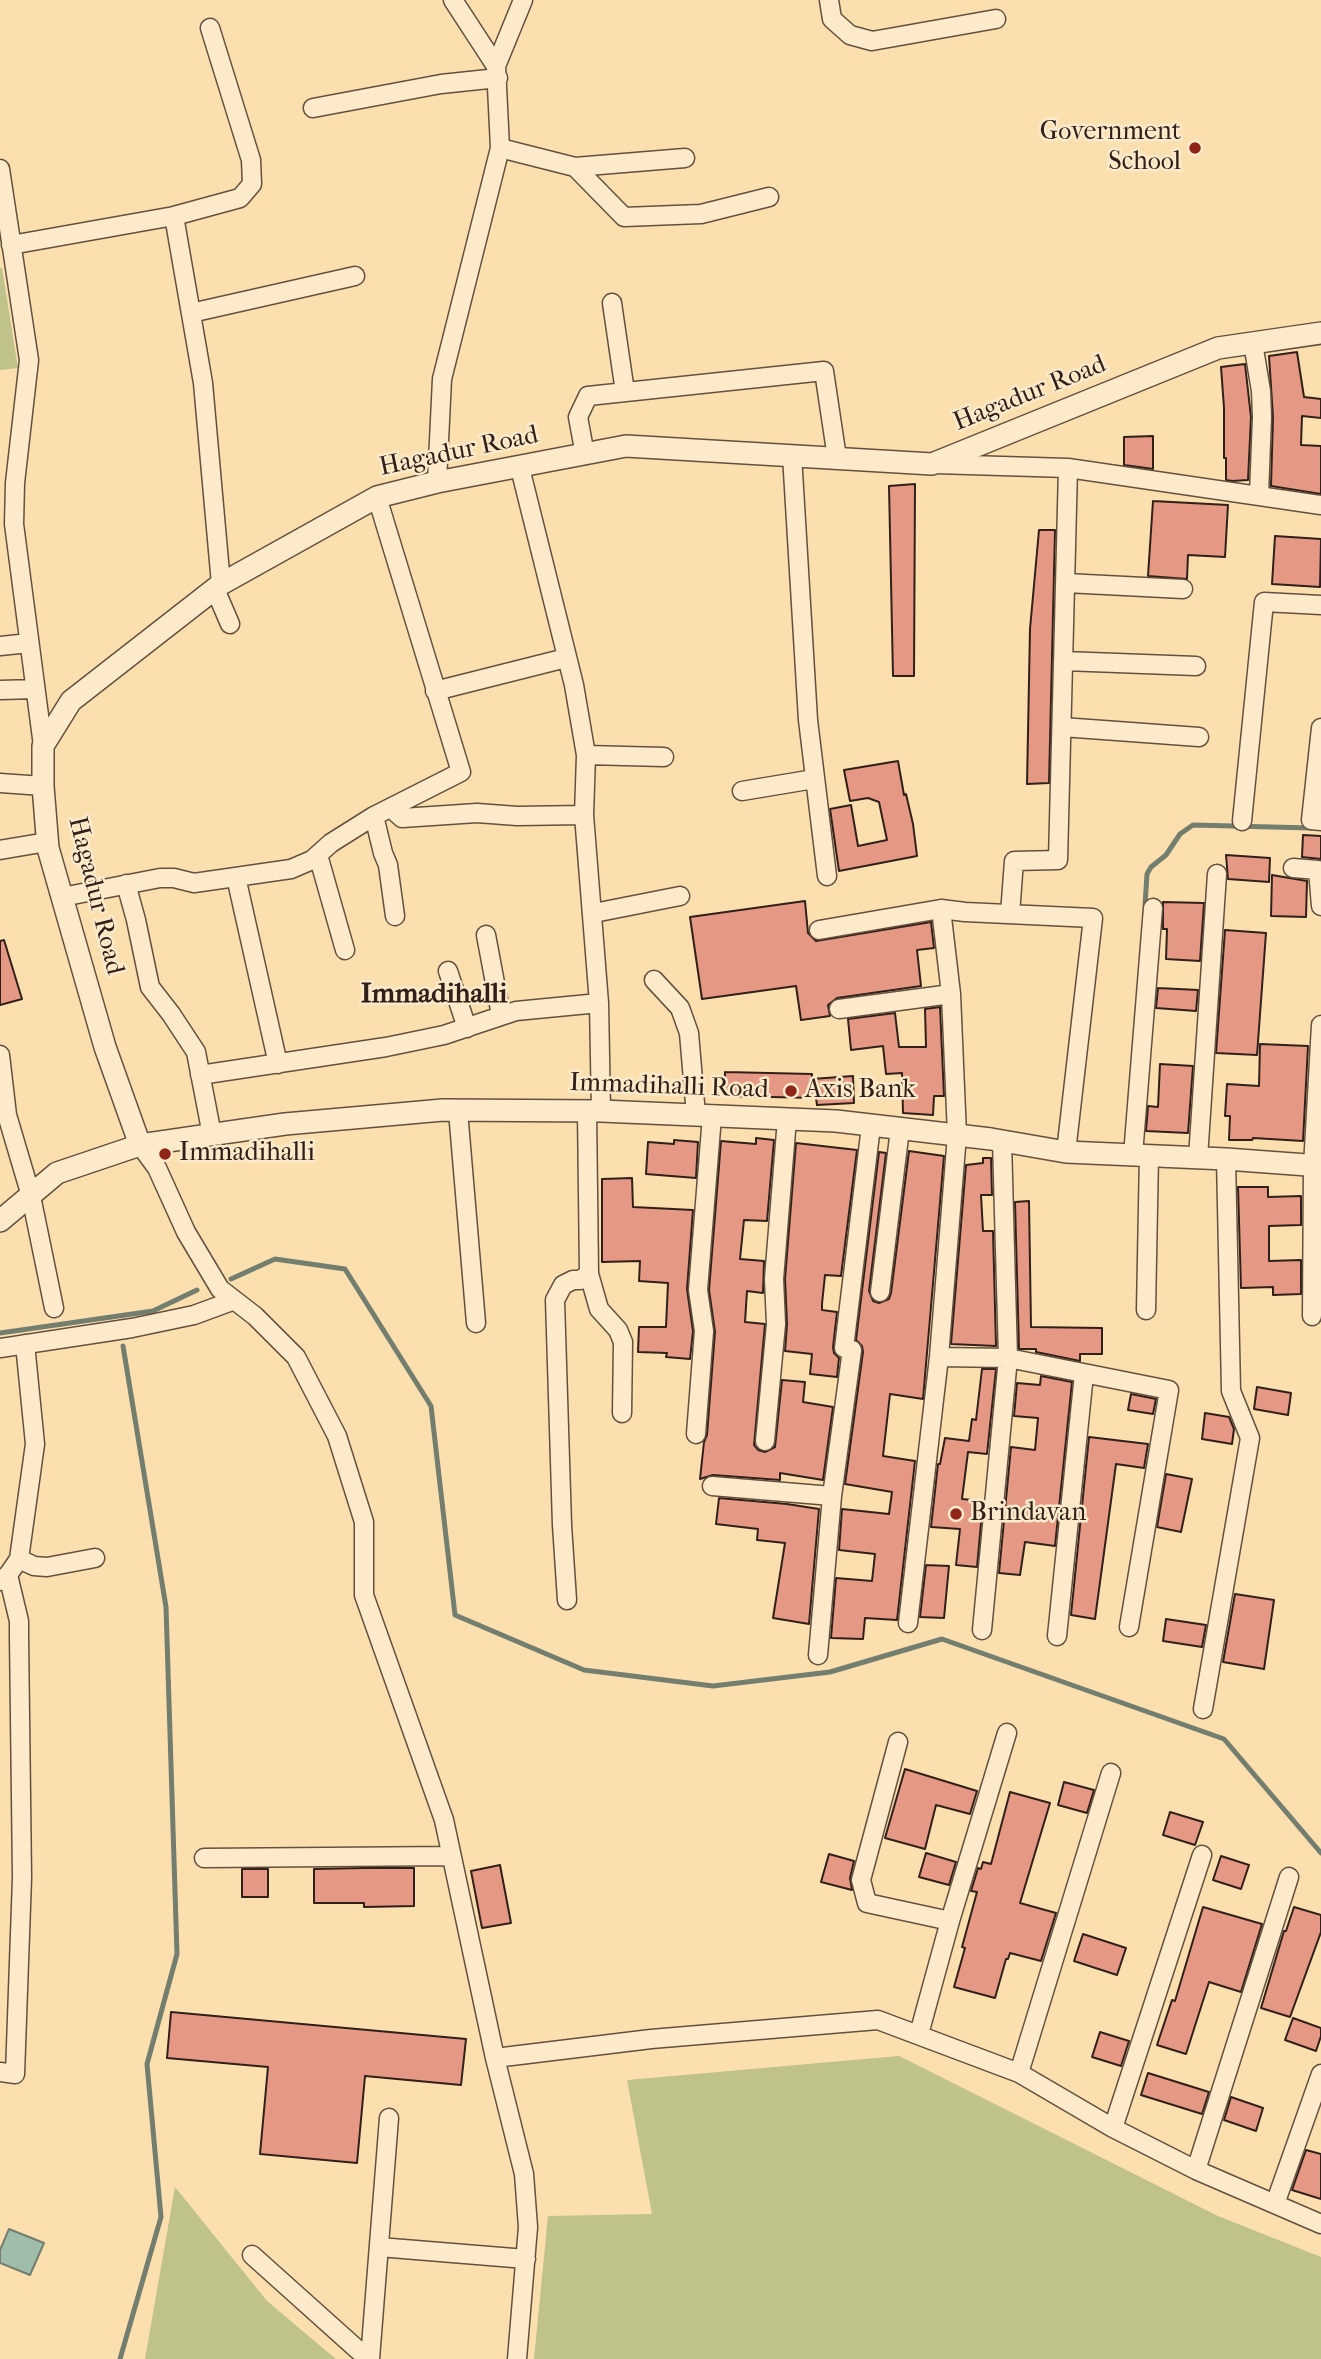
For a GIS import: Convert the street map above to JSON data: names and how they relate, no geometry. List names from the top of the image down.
{
  "streets": {
    "street": ["Hagadur Road", "Immadihalli Road"]
  },
  "crossings": [
    ["Hagadur Road", "Immadihalli Road"]
  ],
  "districts": ["Immadihalli"],
  "places": [
    "Government School",
    "Axis Bank",
    "Immadihalli",
    "Brindavan"
  ]
}
